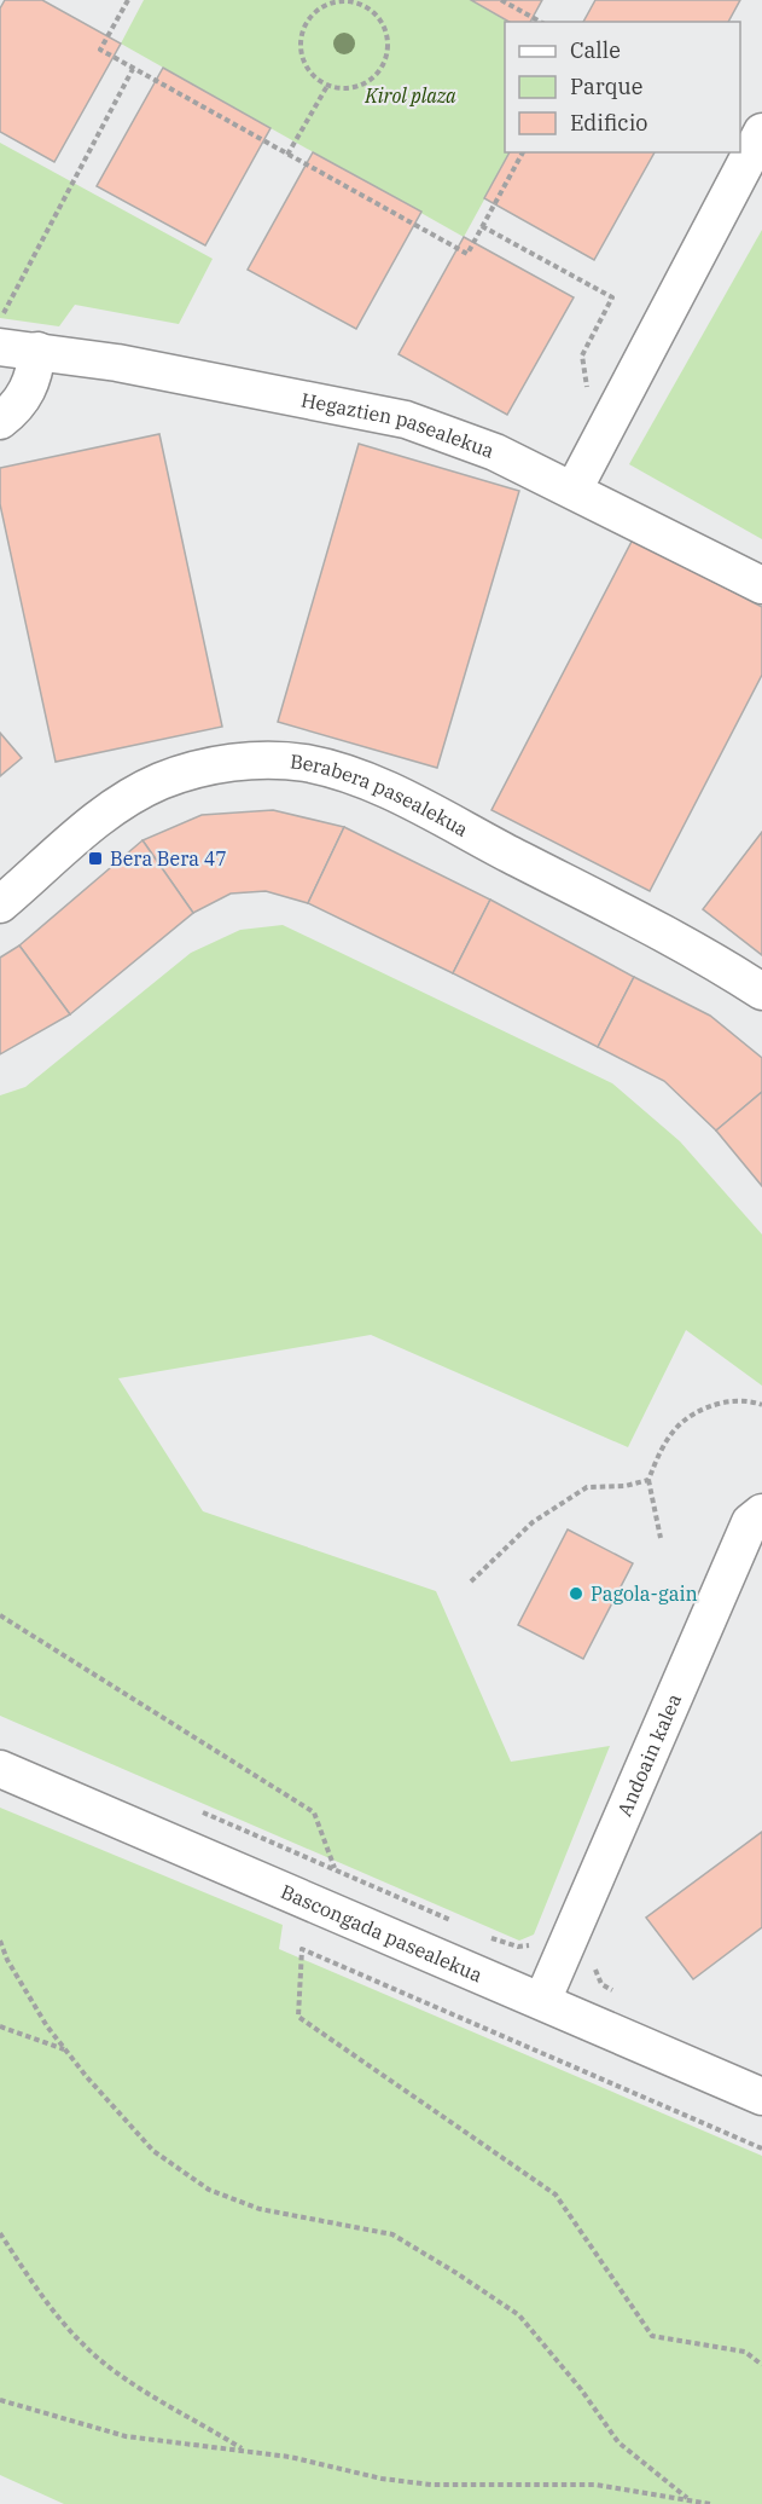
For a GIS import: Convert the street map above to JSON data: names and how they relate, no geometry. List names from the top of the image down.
{
  "streets": {
    "street": [
      "Hegaztien pasealekua",
      "Berabera pasealekua",
      "Andoain kalea",
      "Bascongada pasealekua"
    ]
  },
  "crossings": [
    ["Andoain kalea", "Bascongada pasealekua"]
  ],
  "parks": ["Kirol plaza"],
  "places": {
    "transit": ["Bera Bera 47"],
    "other": ["Pagola-gain"]
  },
  "legend": ["Calle", "Parque", "Edificio"]
}
